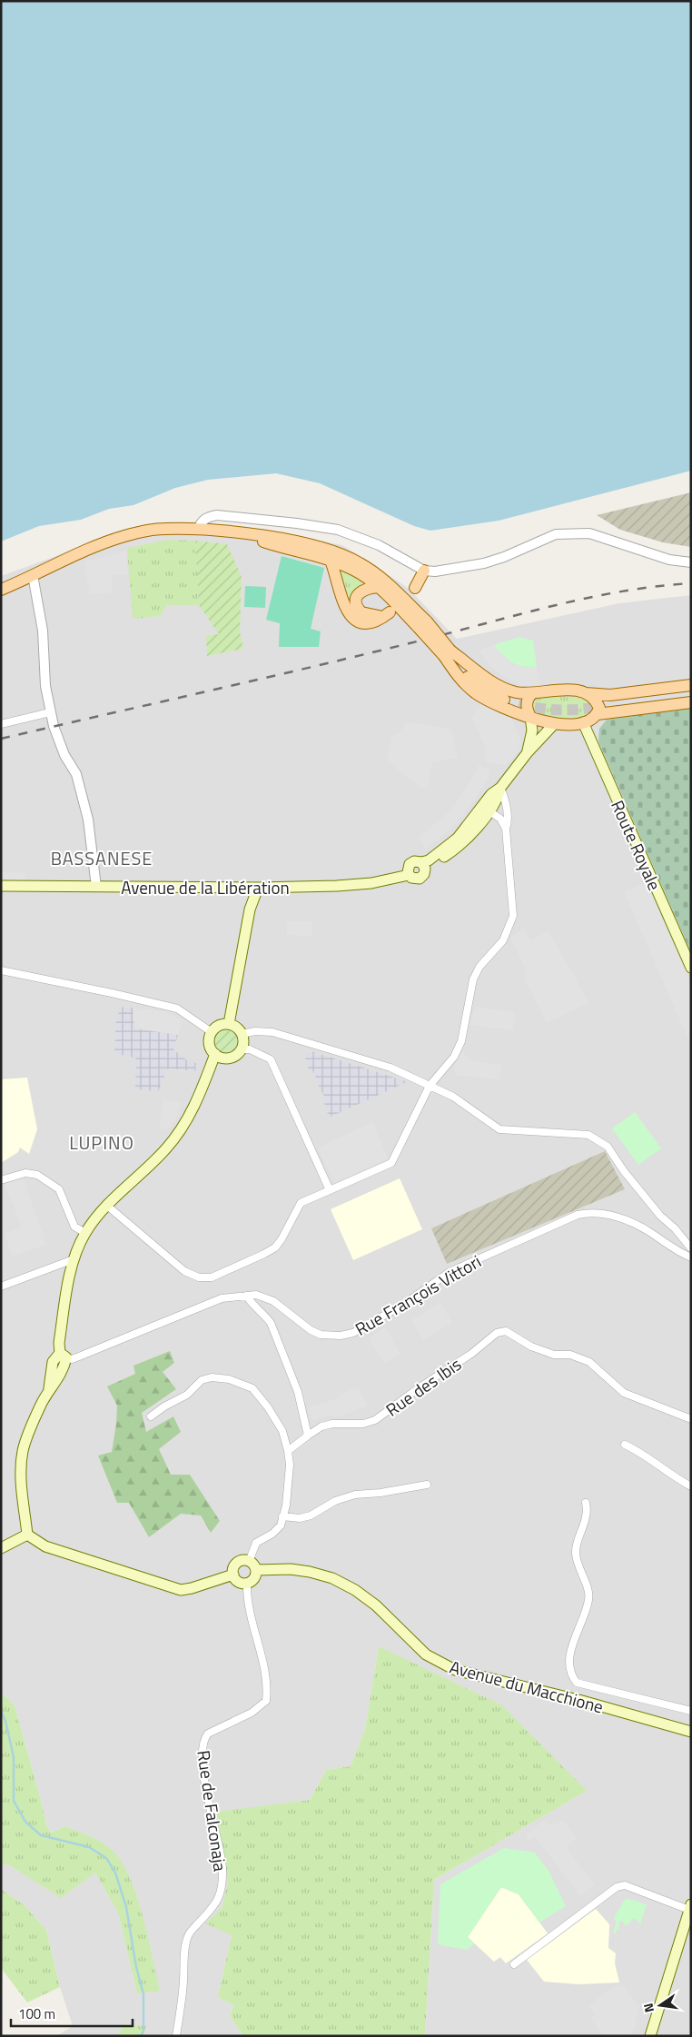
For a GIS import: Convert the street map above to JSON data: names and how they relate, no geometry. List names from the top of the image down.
{
  "streets": {
    "main road": ["Route Royale", "Avenue de la Libération", "Avenue du Macchione"],
    "street": ["Rue François Vittori", "Rue des Ibis", "Rue de Falconaja"]
  },
  "crossings": [
    ["Avenue du Macchione", "Rue de Falconaja"]
  ],
  "districts": ["BASSANESE", "LUPINO"],
  "scale_bar": "100 m",
  "north": "left"
}
